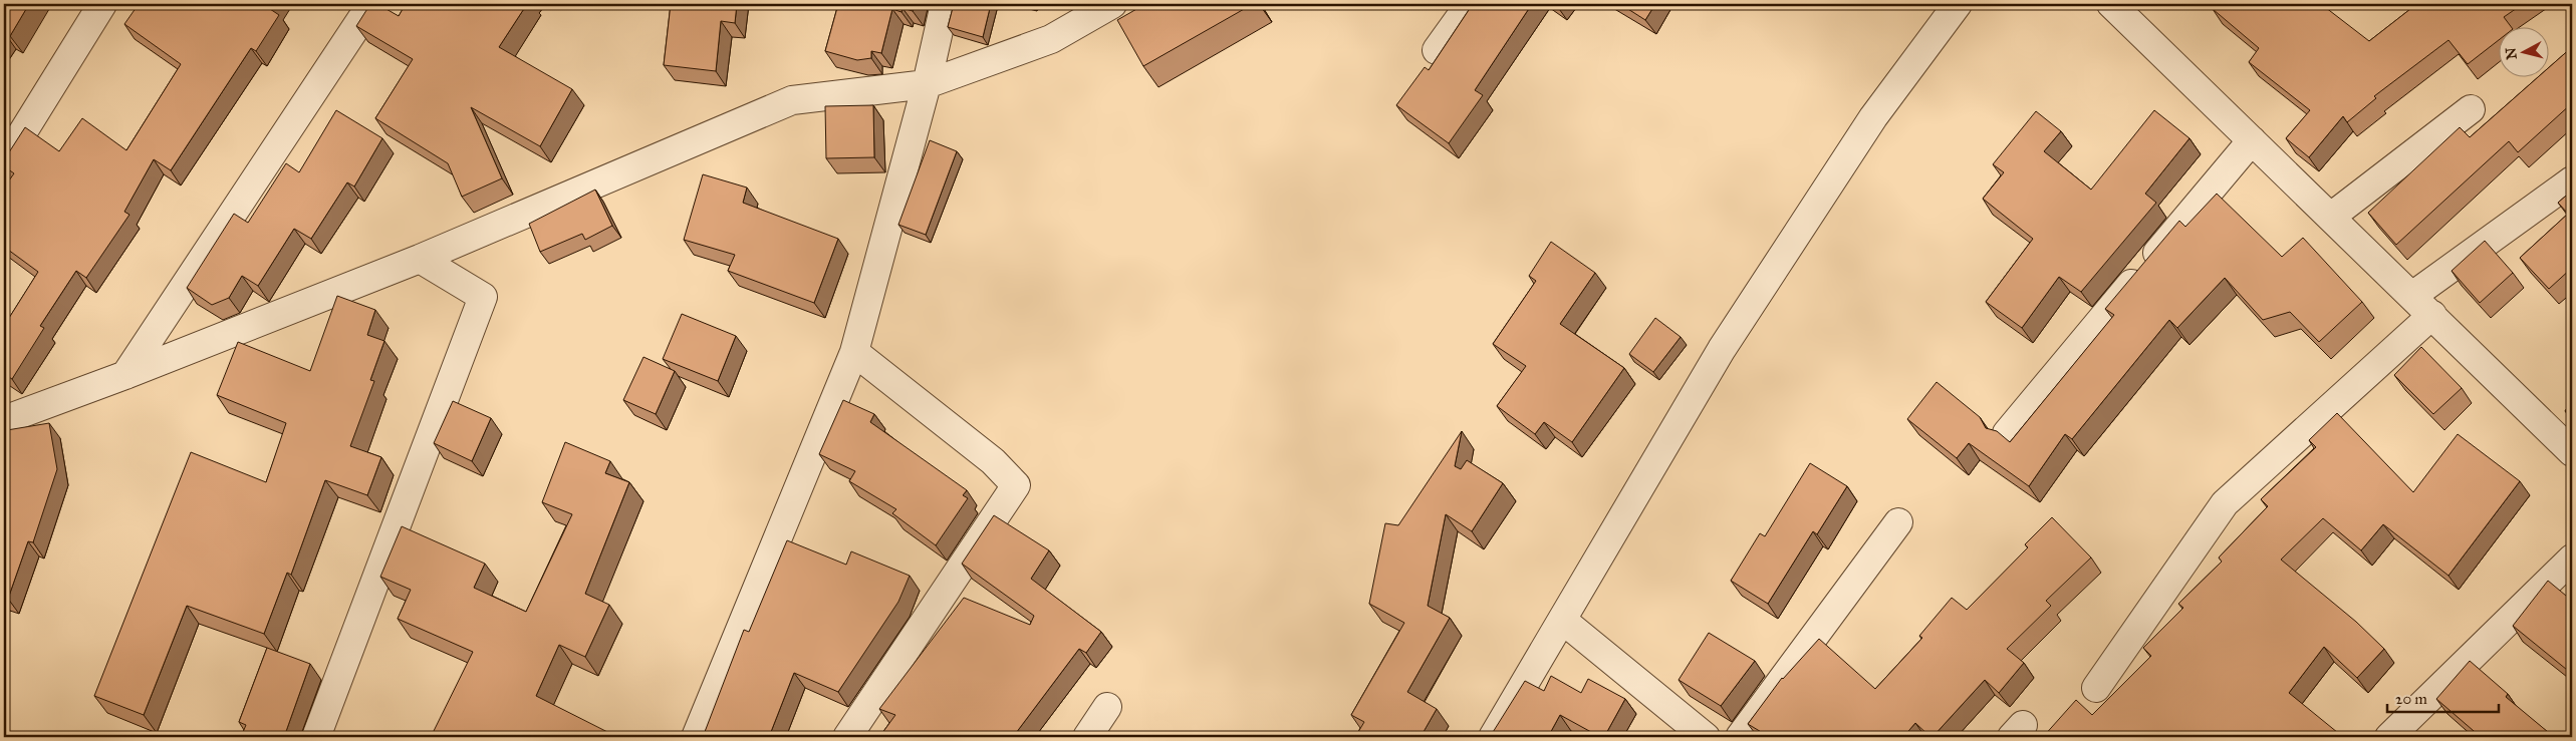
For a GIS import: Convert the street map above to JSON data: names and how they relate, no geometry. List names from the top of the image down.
{
  "scale_bar": "20 m",
  "north": "left"
}
